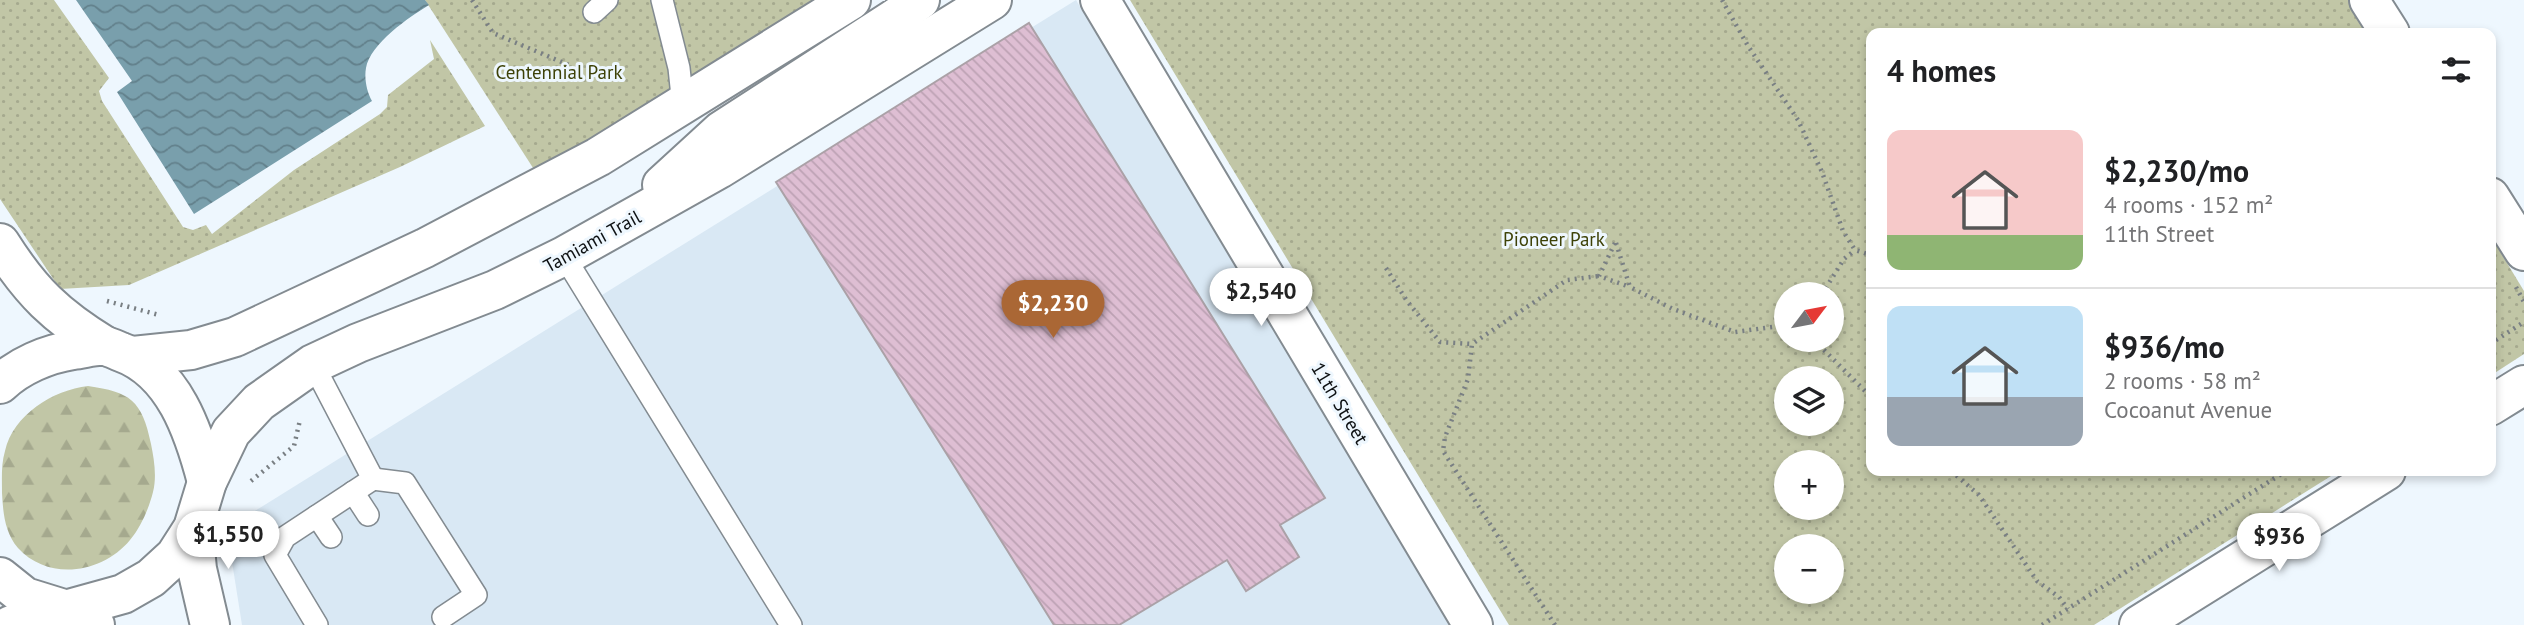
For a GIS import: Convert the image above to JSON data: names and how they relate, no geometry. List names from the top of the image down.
{
  "streets": {
    "main road": ["Tamiami Trail", "11th Street"]
  },
  "parks": ["Centennial Park", "Pioneer Park"],
  "north": "top right",
  "page": {
    "heading": "4 homes",
    "list": [
      {
        "name": "$2,230/mo",
        "note": "4 rooms · 152 m² · 11th Street"
      },
      {
        "name": "$936/mo",
        "note": "2 rooms · 58 m² · Cocoanut Avenue"
      }
    ],
    "price": [
      "$2,540",
      "$2,230",
      "$1,550",
      "$936"
    ],
    "map_buttons": ["+", "−"]
  }
}
